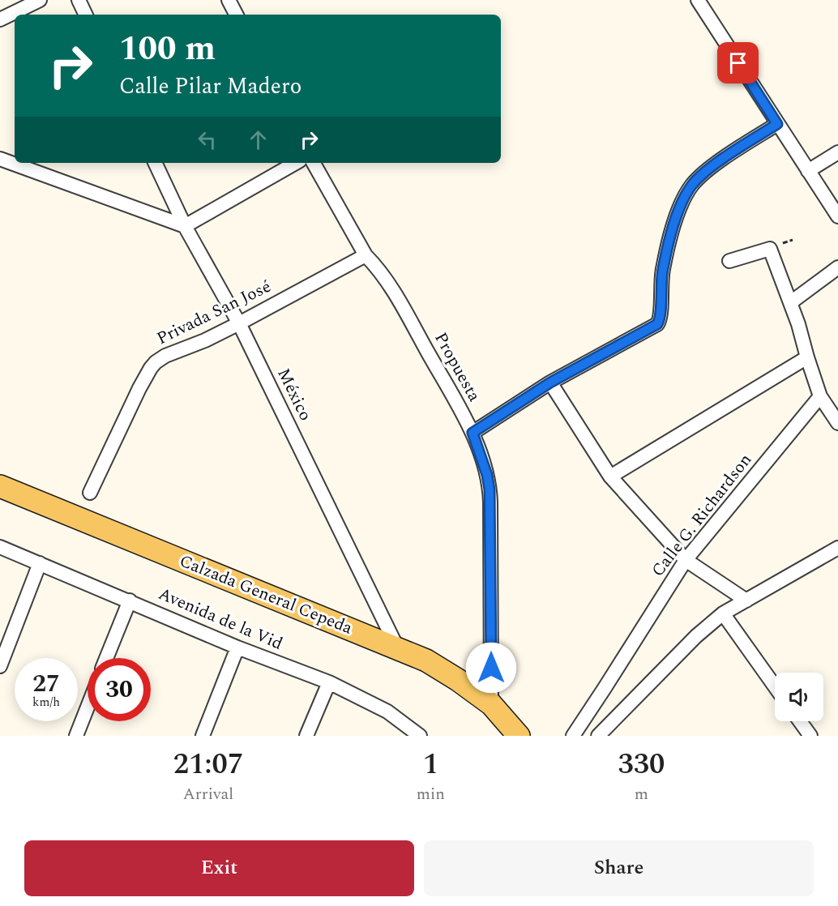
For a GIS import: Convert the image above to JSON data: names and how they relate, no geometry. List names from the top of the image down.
{
  "streets": {
    "main road": ["Calzada General Cepeda"],
    "street": [
      "Privada San José",
      "Propuesta",
      "México",
      "Calle G. Richardson",
      "Avenida de la Vid"
    ]
  },
  "crossings": [
    ["Privada San José", "Propuesta"],
    ["Privada San José", "México"],
    ["Propuesta", "Calzada General Cepeda"],
    ["México", "Calzada General Cepeda"]
  ],
  "page": {
    "turn": ["100 m", "Calle Pilar Madero"],
    "speed": "27 km/h",
    "limit": "30",
    "eta": [
      "21:07",
      "Arrival",
      "1",
      "min",
      "330",
      "m"
    ],
    "buttons": ["Exit", "Share"]
  }
}
